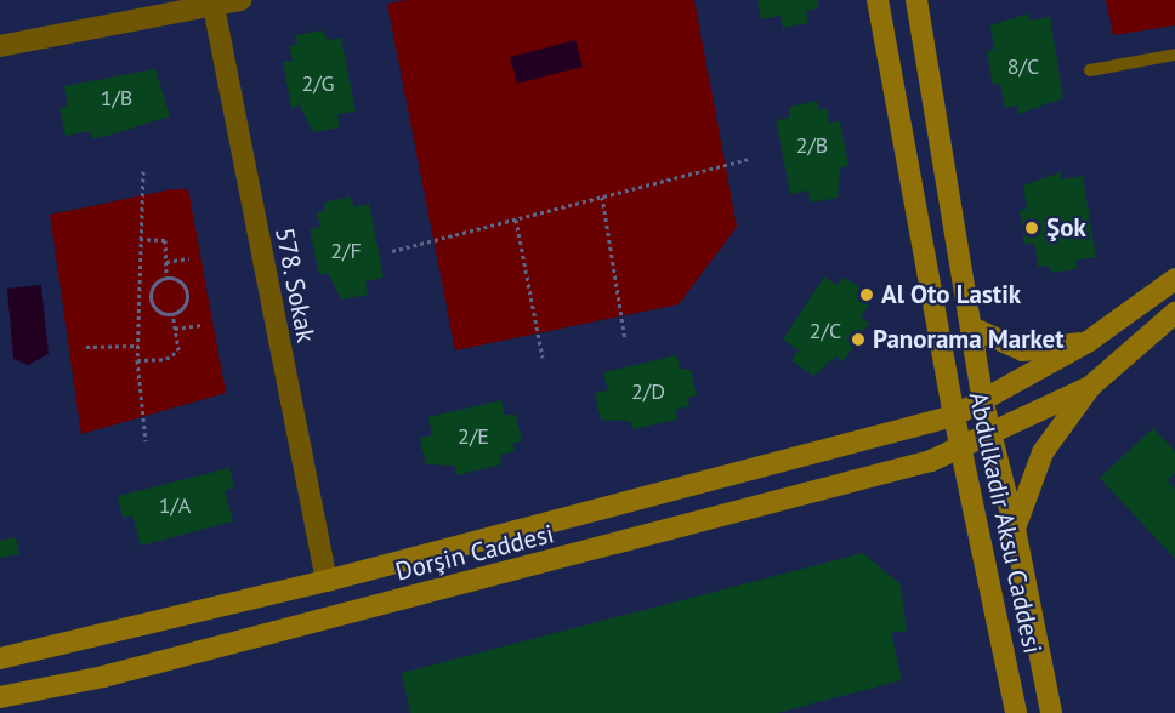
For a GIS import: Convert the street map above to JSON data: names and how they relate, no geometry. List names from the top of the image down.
{
  "streets": {
    "main road": ["Abdulkadir Aksu Caddesi", "Dorşin Caddesi"],
    "street": ["578. Sokak"]
  },
  "crossings": [
    ["578. Sokak", "Dorşin Caddesi"],
    ["Abdulkadir Aksu Caddesi", "Dorşin Caddesi"]
  ],
  "places": ["Şok", "Al Oto Lastik", "Panorama Market"],
  "house_numbers": [
    "8/C",
    "2/G",
    "1/B",
    "2/B",
    "2/F",
    "2/C",
    "2/D",
    "2/E",
    "1/A"
  ]
}
